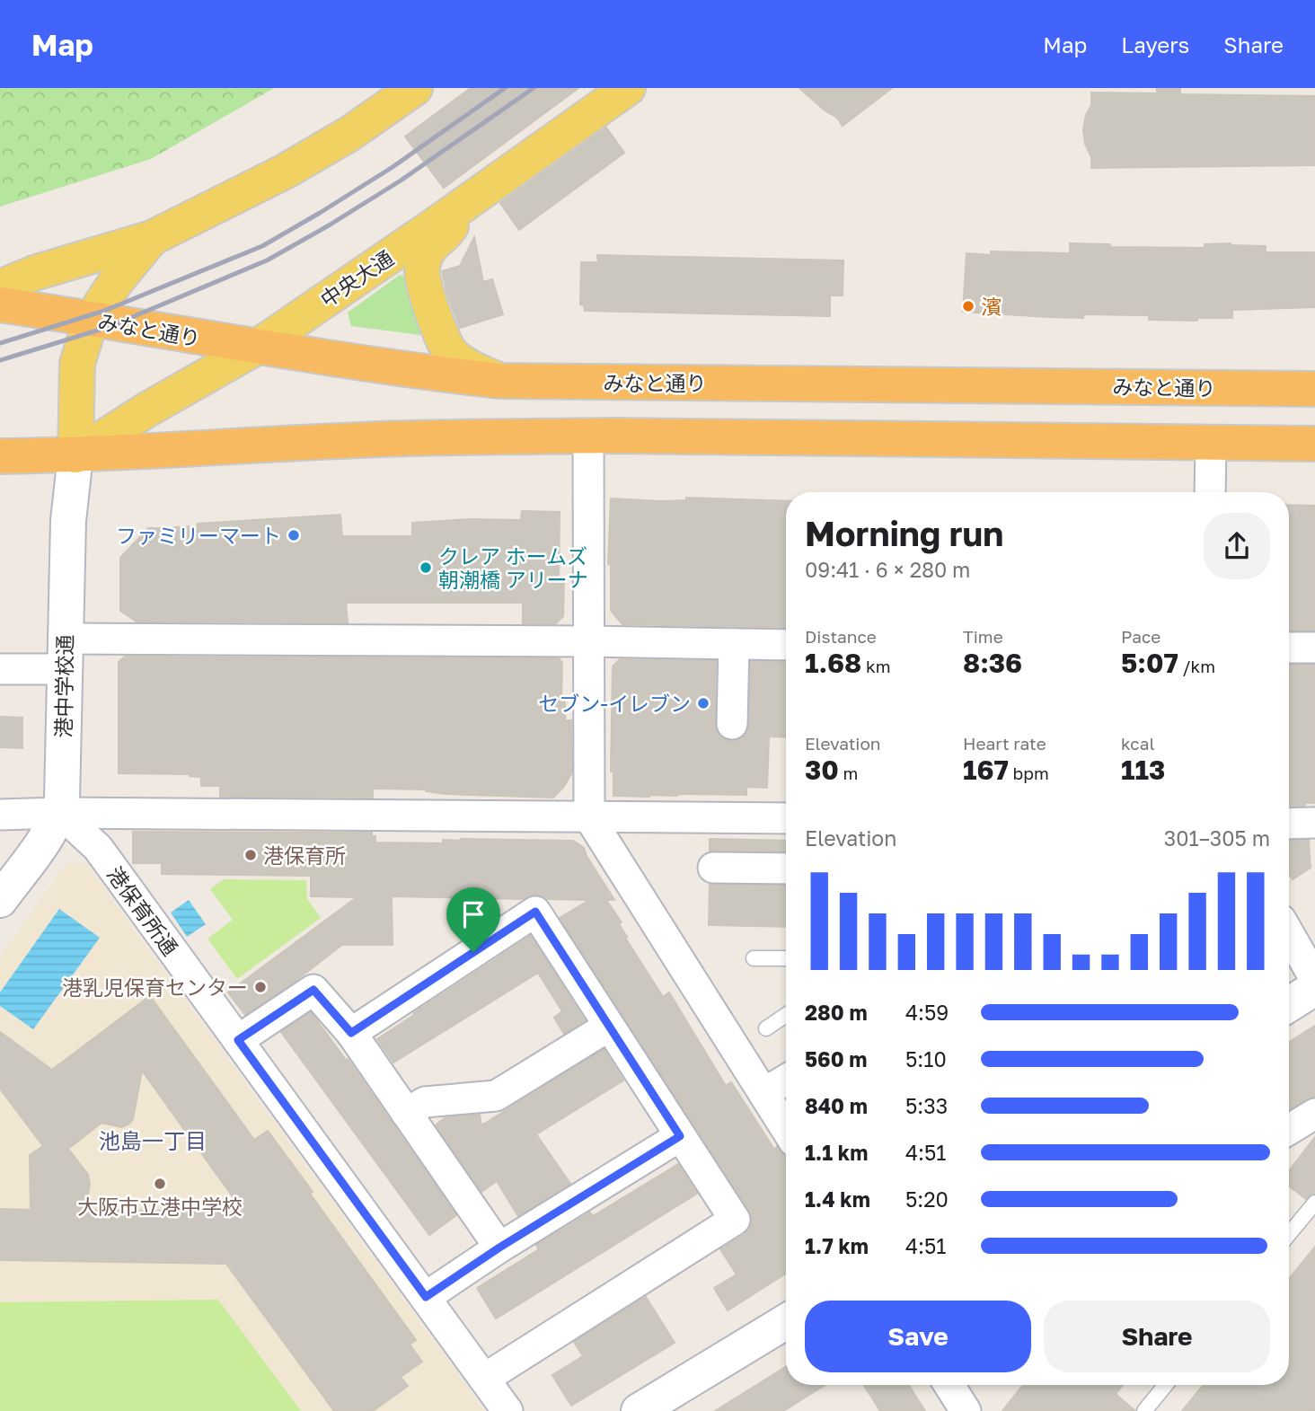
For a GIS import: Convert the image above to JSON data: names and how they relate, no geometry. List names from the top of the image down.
{
  "streets": {
    "highway": ["みなと通り"],
    "main road": ["中央大通"],
    "street": ["港中学校通", "港保育所通"]
  },
  "crossings": [
    ["中央大通", "みなと通り"],
    ["中央大通", "港中学校通"],
    ["港中学校通", "港保育所通"]
  ],
  "districts": ["池島一丁目"],
  "places": [
    "濱",
    "ファミリーマート",
    "クレア ホームズ 朝潮橋 アリーナ",
    "セブン-イレブン",
    "港保育所",
    "港乳児保育センター",
    "大阪市立港中学校"
  ],
  "page": {
    "header": "Map",
    "nav": ["Map", "Layers", "Share"],
    "heading": ["Morning run", "09:41 · 6 × 280 m"],
    "stats": [
      ["Distance", "1.68 km"],
      ["Time", "8:36"],
      ["Pace", "5:07 /km"],
      ["Elevation", "30 m"],
      ["Heart rate", "167 bpm"],
      ["kcal", "113"]
    ],
    "chart": ["Elevation", "301–305 m"],
    "list": [
      {
        "name": "280 m",
        "note": "4:59"
      },
      {
        "name": "560 m",
        "note": "5:10"
      },
      {
        "name": "840 m",
        "note": "5:33"
      },
      {
        "name": "1.1 km",
        "note": "4:51"
      },
      {
        "name": "1.4 km",
        "note": "5:20"
      },
      {
        "name": "1.7 km",
        "note": "4:51"
      }
    ],
    "buttons": ["Save", "Share"]
  }
}
